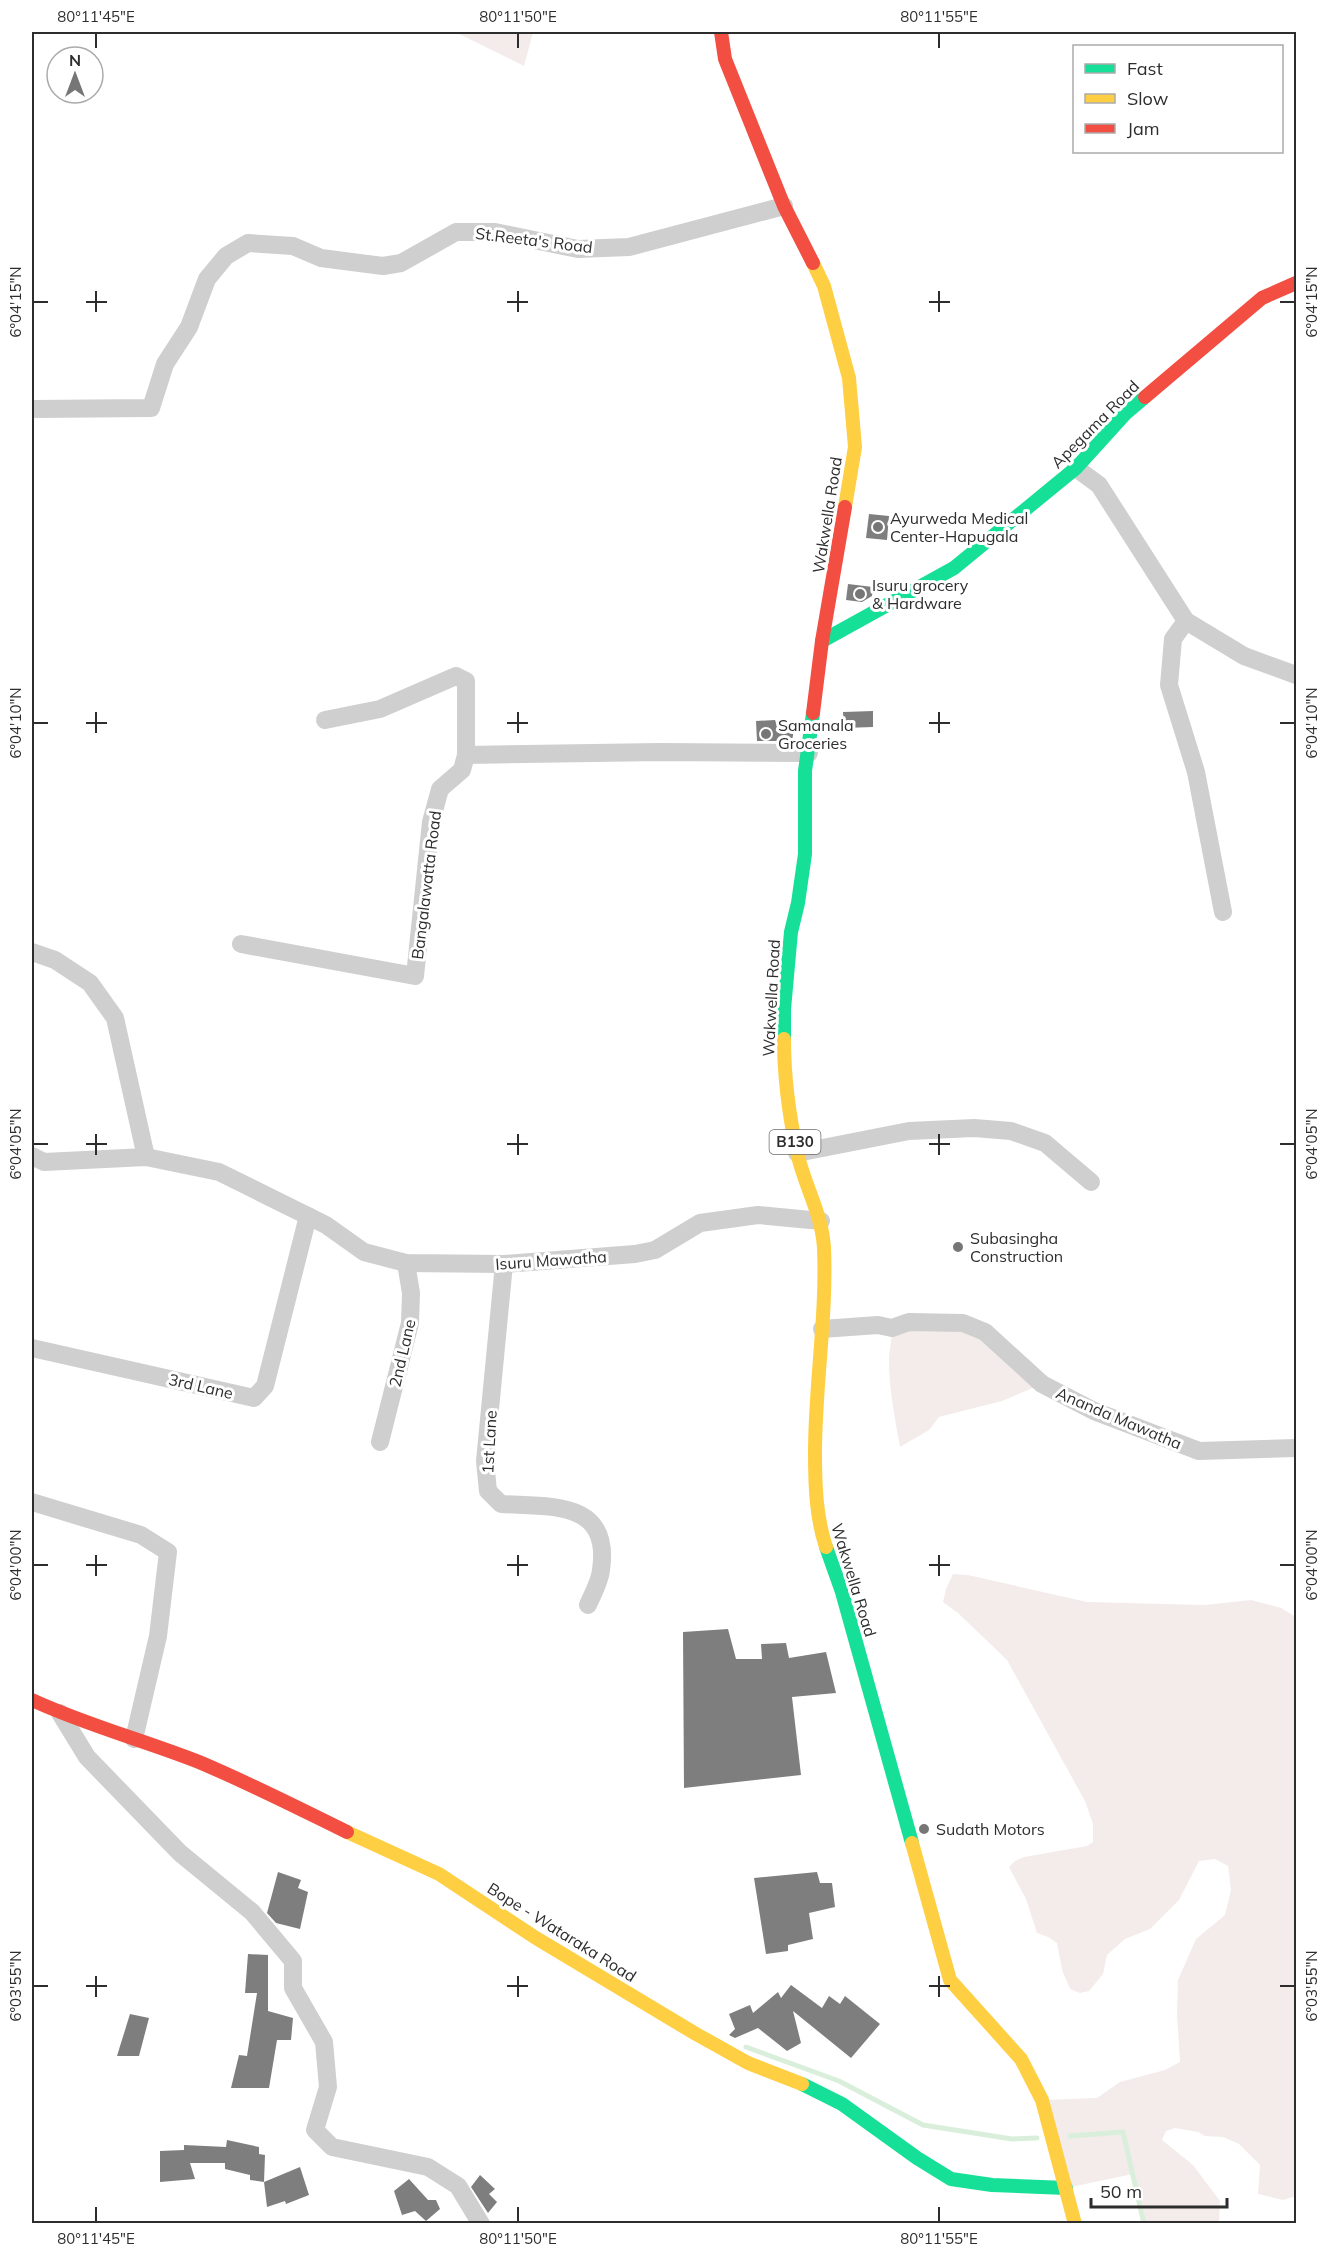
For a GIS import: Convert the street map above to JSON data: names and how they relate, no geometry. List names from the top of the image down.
{
  "streets": {
    "main road": [
      "Apegama Road",
      "Wakwella Road",
      "B130",
      "Bope - Wataraka Road"
    ],
    "street": [
      "St.Reeta's Road",
      "Bangalawatta Road",
      "Isuru Mawatha",
      "2nd Lane",
      "3rd Lane",
      "Ananda Mawatha",
      "1st Lane"
    ]
  },
  "crossings": [
    ["St.Reeta's Road", "Wakwella Road"],
    ["Apegama Road", "Wakwella Road"],
    ["Wakwella Road", "Isuru Mawatha"],
    ["Wakwella Road", "Ananda Mawatha"],
    ["Wakwella Road", "Bope - Wataraka Road"],
    ["Isuru Mawatha", "2nd Lane"],
    ["Isuru Mawatha", "3rd Lane"],
    ["Isuru Mawatha", "1st Lane"]
  ],
  "places": [
    "Ayurweda Medical Center-Hapugala",
    "Isuru grocery & Hardware",
    "Samanala Groceries",
    "Subasingha Construction",
    "Sudath Motors"
  ],
  "legend": ["Fast", "Slow", "Jam"],
  "scale_bar": "50 m",
  "north": "top",
  "coordinates": [
    "80°11'45\"E",
    "80°11'50\"E",
    "80°11'55\"E",
    "6°04'15\"N",
    "6°04'10\"N",
    "6°04'05\"N",
    "6°04'00\"N",
    "6°03'55\"N"
  ]
}
